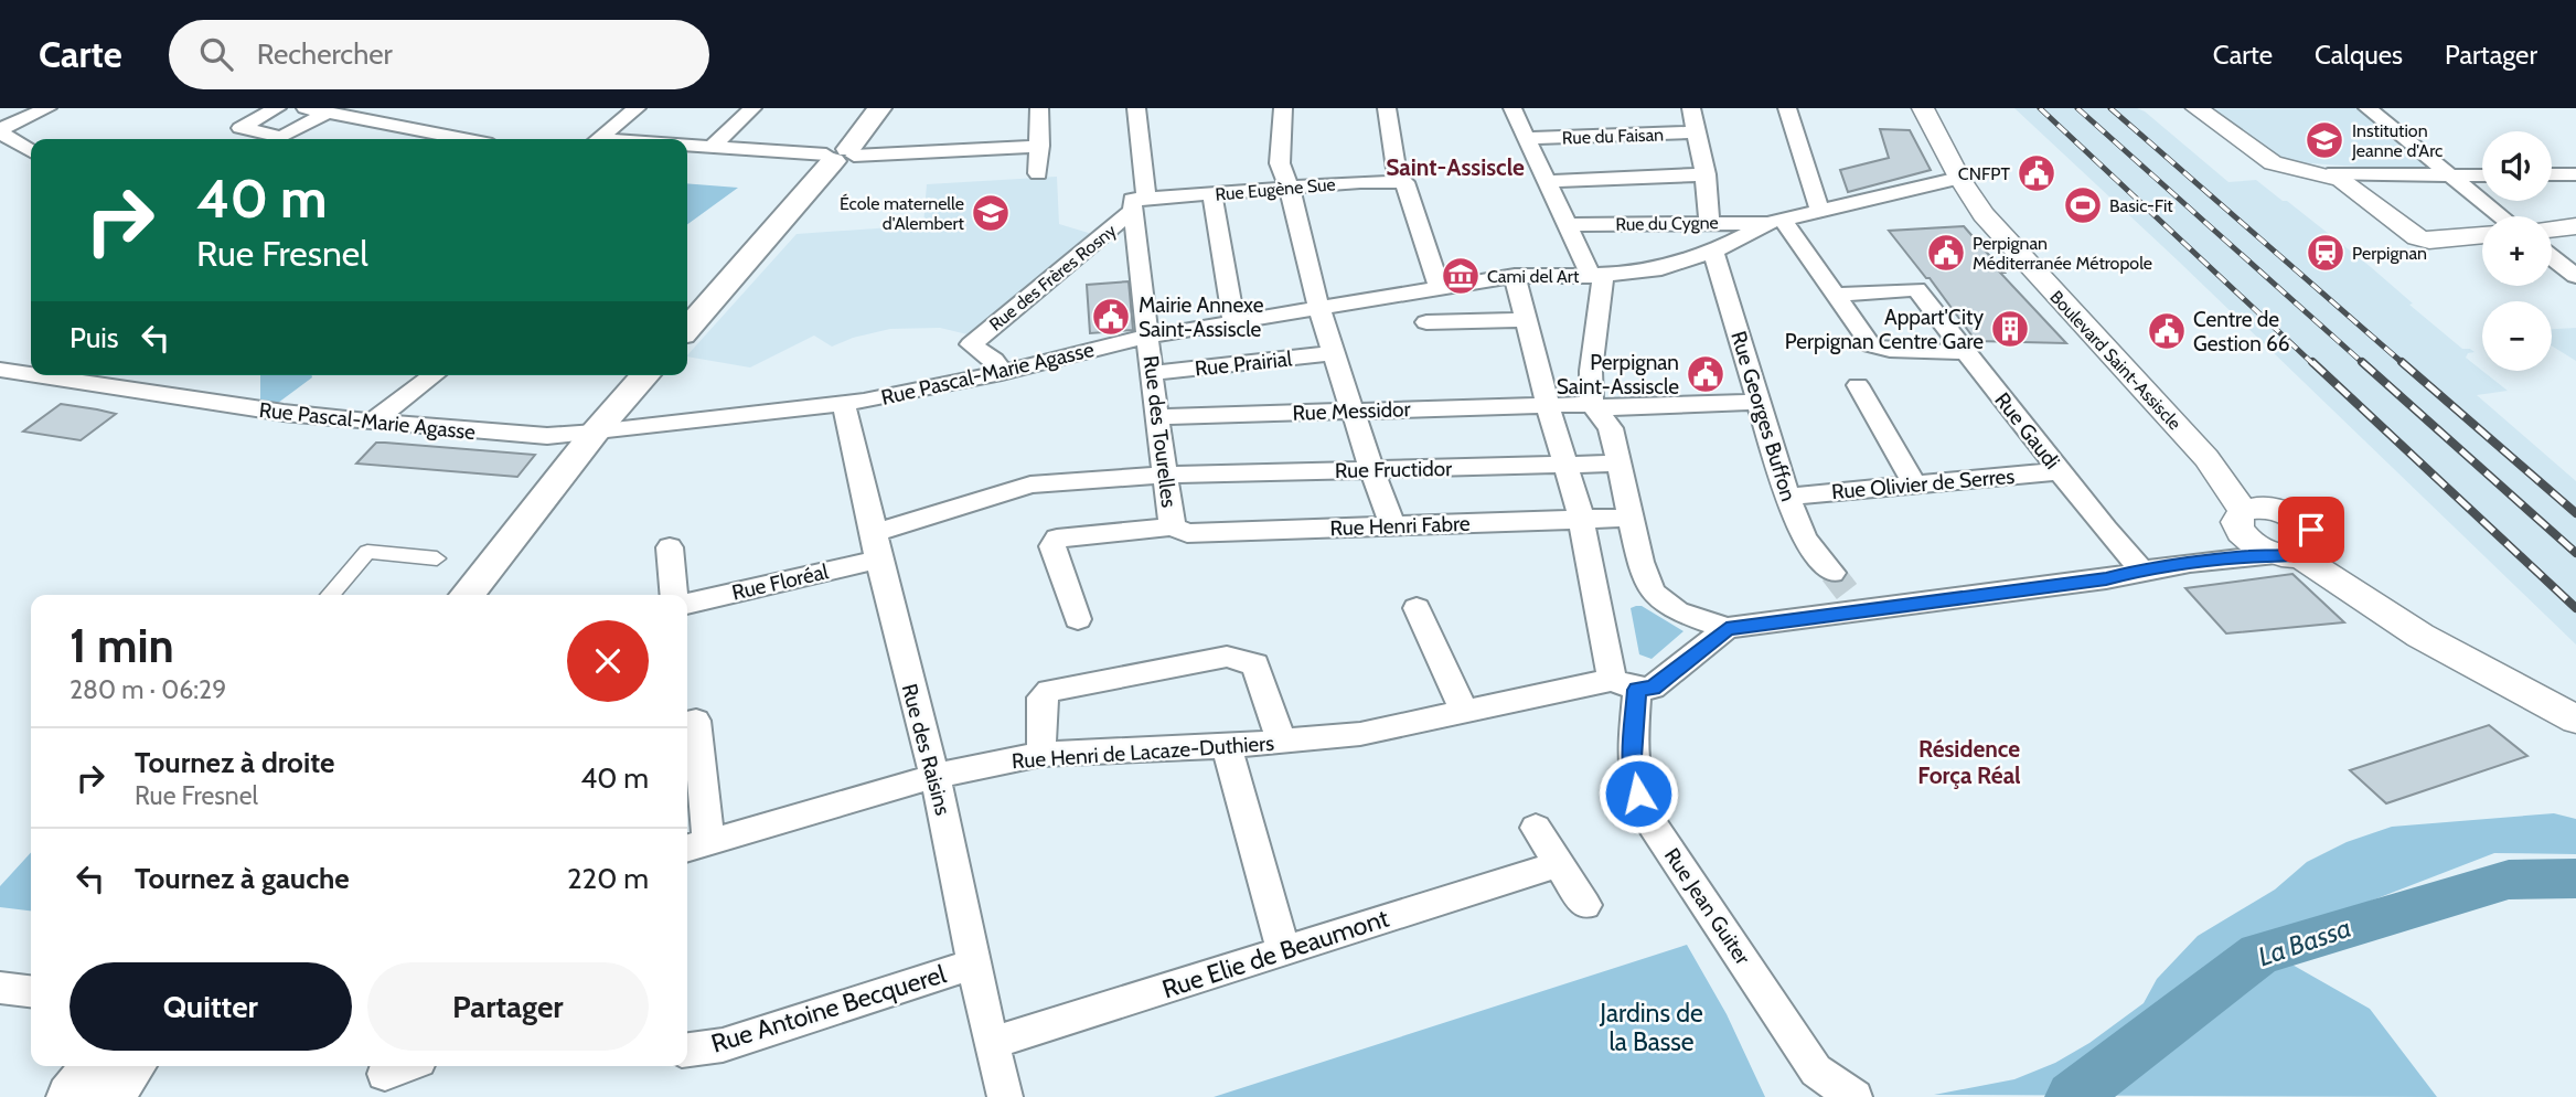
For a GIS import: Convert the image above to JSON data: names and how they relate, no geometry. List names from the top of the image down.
{
  "streets": {
    "street": [
      "Rue du Faisan",
      "Rue Eugène Sue",
      "Rue du Cygne",
      "Rue des Frères Rosny",
      "Boulevard Saint-Assiscle",
      "Rue Prairial",
      "Rue Pascal-Marie Agasse",
      "Rue Messidor",
      "Rue Georges Buffon",
      "Rue Gaudi",
      "Rue des Tourelles",
      "Rue Fructidor",
      "Rue Olivier de Serres",
      "Rue Henri Fabre",
      "Rue Floréal",
      "Rue des Raisins",
      "Rue Henri de Lacaze-Duthiers",
      "Rue Jean Guiter",
      "Rue Elie de Beaumont",
      "Rue Antoine Becquerel"
    ]
  },
  "crossings": [
    ["Rue Eugène Sue", "Rue des Frères Rosny"],
    ["Rue Eugène Sue", "Rue des Tourelles"],
    ["Rue du Cygne", "Rue Pascal-Marie Agasse"],
    ["Rue des Frères Rosny", "Rue Pascal-Marie Agasse"],
    ["Rue des Frères Rosny", "Rue des Tourelles"],
    ["Boulevard Saint-Assiscle", "Rue Pascal-Marie Agasse"],
    ["Rue Prairial", "Rue des Tourelles"],
    ["Rue Pascal-Marie Agasse", "Rue Georges Buffon"],
    ["Rue Pascal-Marie Agasse", "Rue des Tourelles"],
    ["Rue Pascal-Marie Agasse", "Rue des Raisins"],
    ["Rue Pascal-Marie Agasse", "Rue Jean Guiter"],
    ["Rue Messidor", "Rue Georges Buffon"],
    ["Rue Messidor", "Rue des Tourelles"],
    ["Rue Messidor", "Rue Jean Guiter"],
    ["Rue Georges Buffon", "Rue Olivier de Serres"],
    ["Rue Gaudi", "Rue Olivier de Serres"],
    ["Rue des Tourelles", "Rue Fructidor"],
    ["Rue des Tourelles", "Rue Henri Fabre"],
    ["Rue Fructidor", "Rue Floréal"],
    ["Rue Fructidor", "Rue des Raisins"],
    ["Rue Fructidor", "Rue Jean Guiter"],
    ["Rue Henri Fabre", "Rue Jean Guiter"],
    ["Rue Floréal", "Rue des Raisins"],
    ["Rue des Raisins", "Rue Henri de Lacaze-Duthiers"],
    ["Rue des Raisins", "Rue Elie de Beaumont"],
    ["Rue des Raisins", "Rue Antoine Becquerel"],
    ["Rue Henri de Lacaze-Duthiers", "Rue Jean Guiter"]
  ],
  "districts": ["Saint-Assiscle", "Résidence Força Réal"],
  "water": ["La Bassa"],
  "parks": ["Jardins de la Basse"],
  "places": {
    "school or university": ["Institution Jeanne d'Arc", "École maternelle d'Alembert"],
    "public building": [
      "CNFPT",
      "Perpignan Méditerranée Métropole",
      "Mairie Annexe Saint-Assiscle",
      "Centre de Gestion 66",
      "Perpignan Saint-Assiscle"
    ],
    "sports": ["Basic-Fit"],
    "station": ["Perpignan"],
    "museum": ["Cami del Art"],
    "building": ["Appart'City Perpignan Centre Gare"]
  },
  "page": {
    "header": "Carte",
    "search": "Rechercher",
    "nav": ["Carte", "Calques", "Partager"],
    "map_buttons": ["+", "−"],
    "turn": ["40 m", "Rue Fresnel"],
    "then": "Puis",
    "heading": ["1 min", "280 m · 06:29"],
    "list": [
      {
        "name": "Tournez à droite",
        "note": "Rue Fresnel",
        "value": "40 m"
      },
      {
        "name": "Tournez à gauche",
        "value": "220 m"
      }
    ],
    "buttons": ["Quitter", "Partager"]
  }
}
